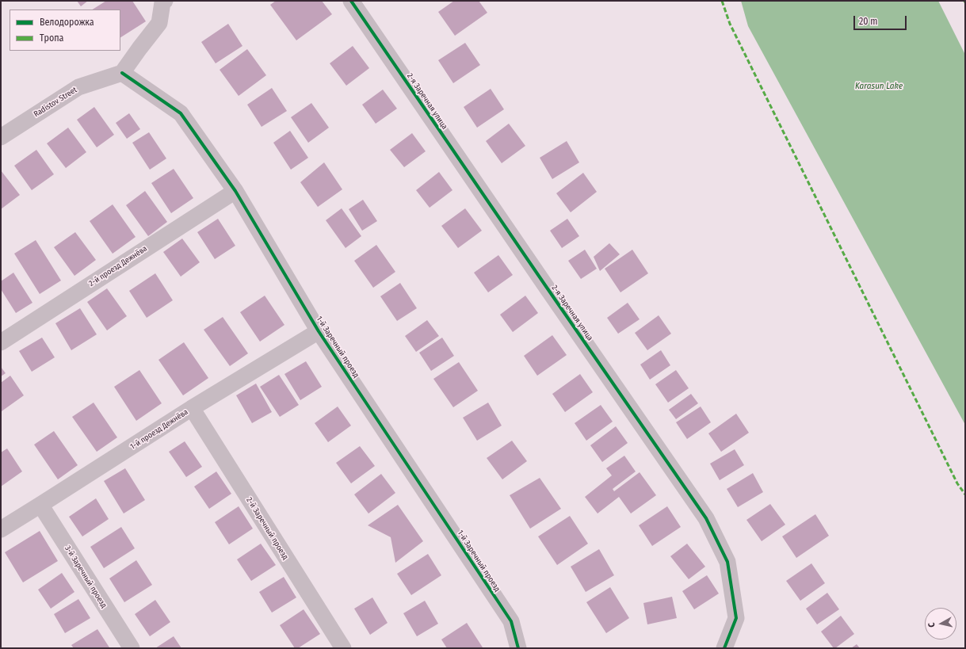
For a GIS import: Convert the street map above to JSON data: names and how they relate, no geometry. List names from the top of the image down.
{
  "streets": {
    "street": [
      "2-я Заречная улица",
      "Radistov Street",
      "2-й проезд Дежнёва",
      "1-й Заречный проезд",
      "1-й проезд Дежнёва",
      "2-й Заречный проезд",
      "3-й Заречный проезд"
    ]
  },
  "crossings": [
    ["Radistov Street", "1-й Заречный проезд"],
    ["2-й проезд Дежнёва", "1-й Заречный проезд"],
    ["1-й Заречный проезд", "1-й проезд Дежнёва"],
    ["1-й проезд Дежнёва", "2-й Заречный проезд"],
    ["1-й проезд Дежнёва", "3-й Заречный проезд"]
  ],
  "water": ["Karasun Lake"],
  "legend": ["Велодорожка", "Тропа"],
  "scale_bar": "20 m",
  "north": "left"
}
